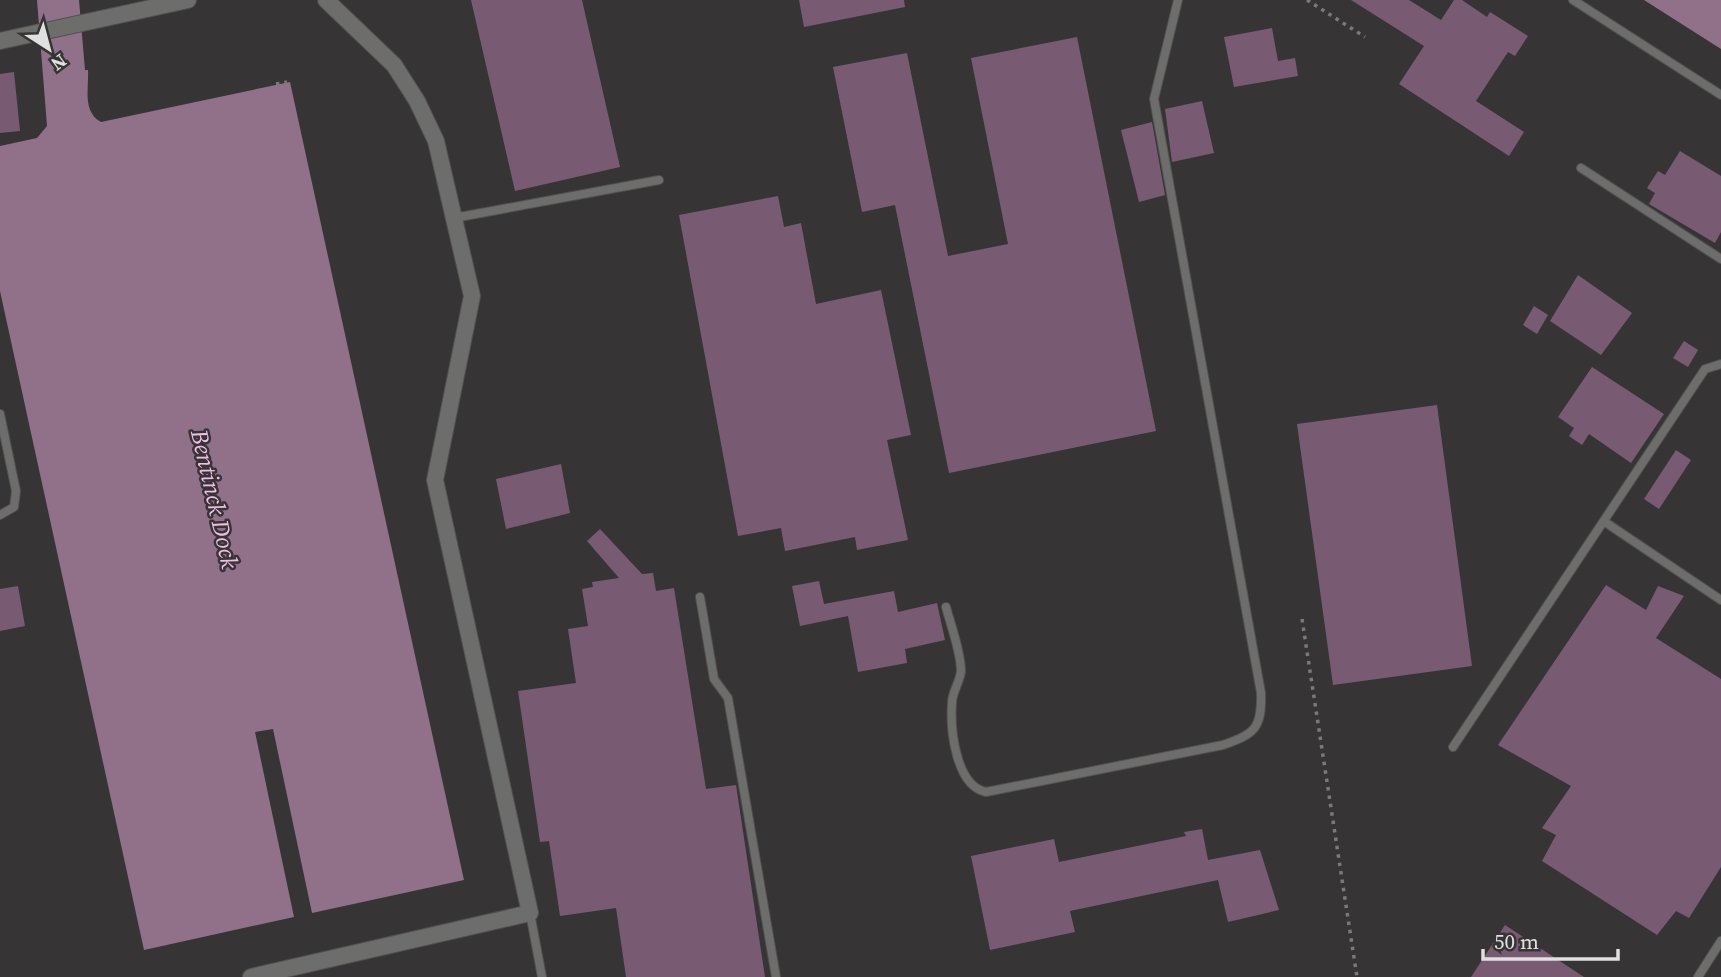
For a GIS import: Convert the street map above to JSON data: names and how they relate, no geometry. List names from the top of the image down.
{
  "water": ["Bentinck Dock"],
  "scale_bar": "50 m",
  "north": "bottom right"
}
